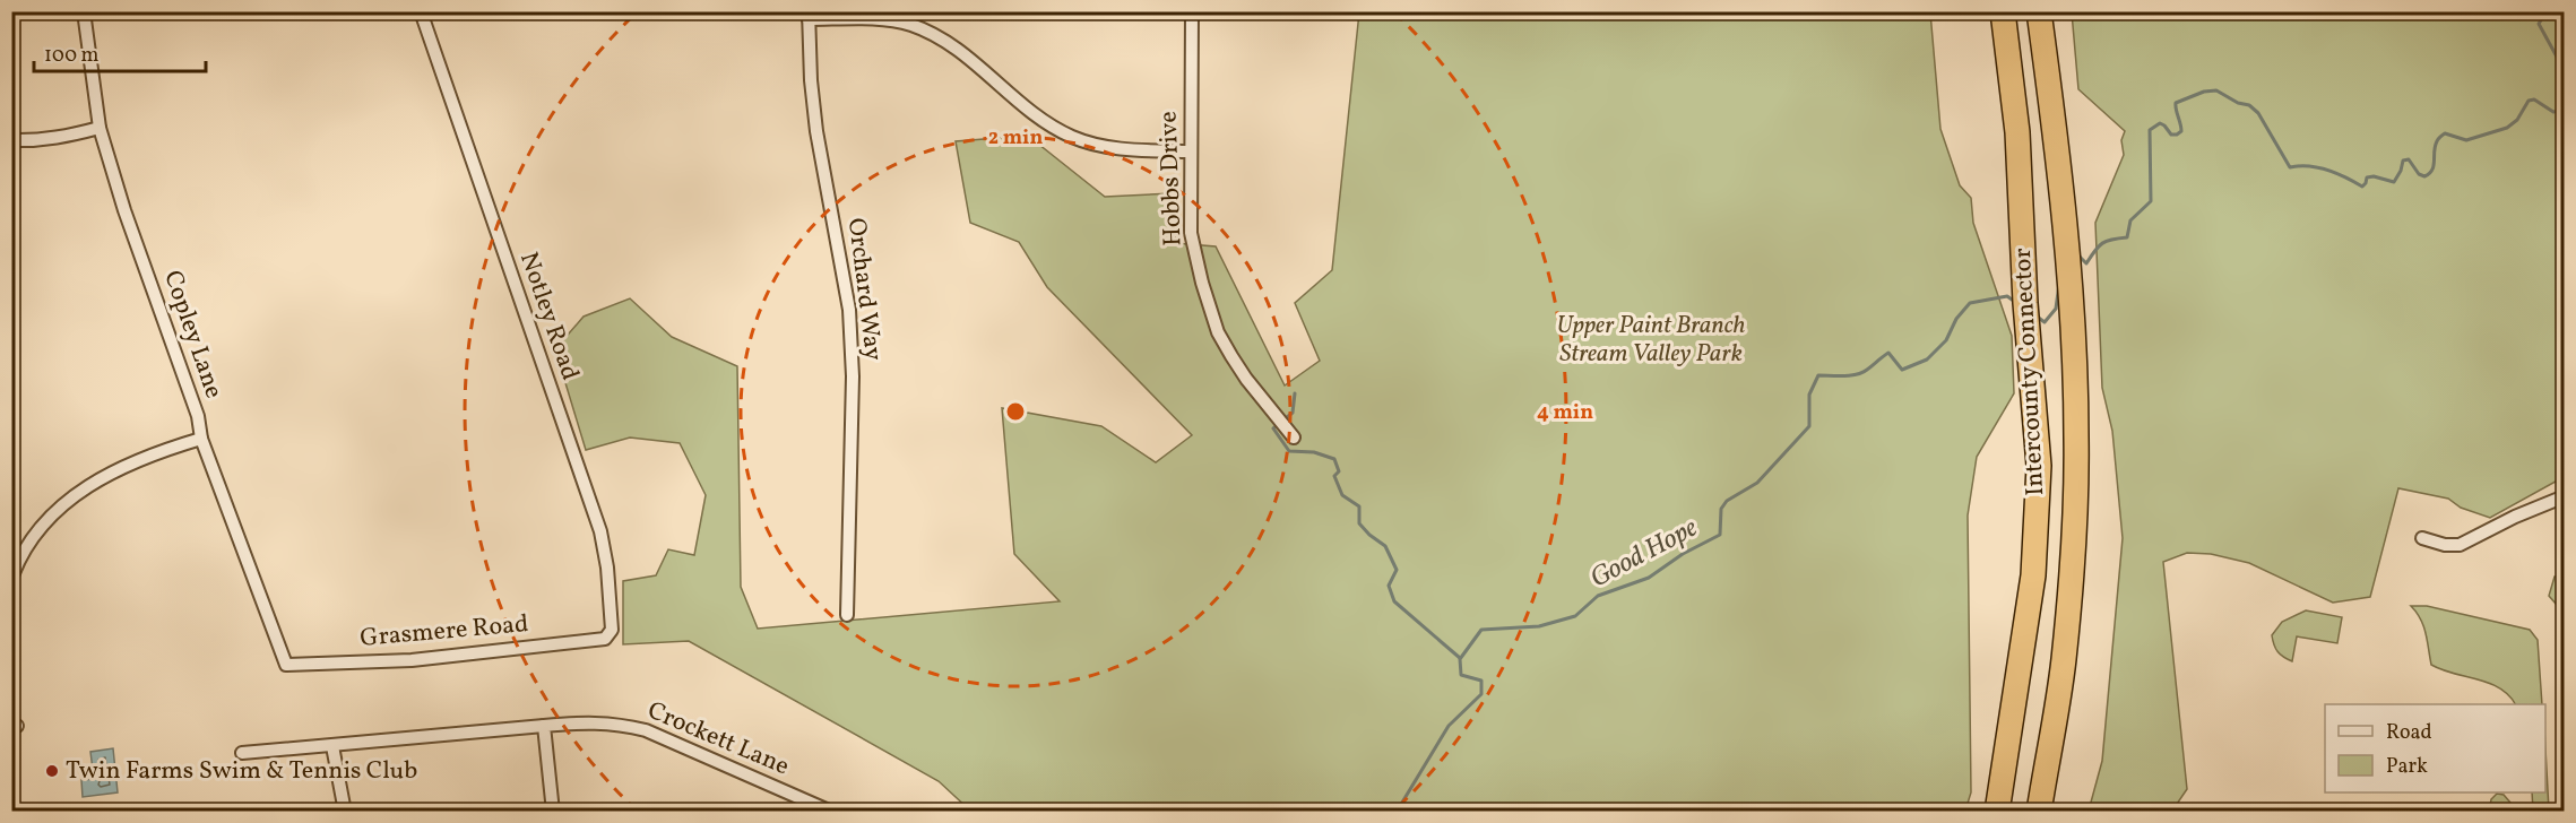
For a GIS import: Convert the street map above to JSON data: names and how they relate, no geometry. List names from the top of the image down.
{
  "streets": {
    "highway": ["Intercounty Connector"],
    "street": [
      "Hobbs Drive",
      "Orchard Way",
      "Notley Road",
      "Copley Lane",
      "Grasmere Road",
      "Crockett Lane"
    ]
  },
  "crossings": [
    ["Notley Road", "Grasmere Road"],
    ["Copley Lane", "Grasmere Road"]
  ],
  "water": ["Good Hope"],
  "parks": ["Upper Paint Branch Stream Valley Park"],
  "places": ["Twin Farms Swim & Tennis Club"],
  "legend": ["Road", "Park"],
  "scale_bar": "100 m",
  "rings": ["2 min", "4 min"]
}
